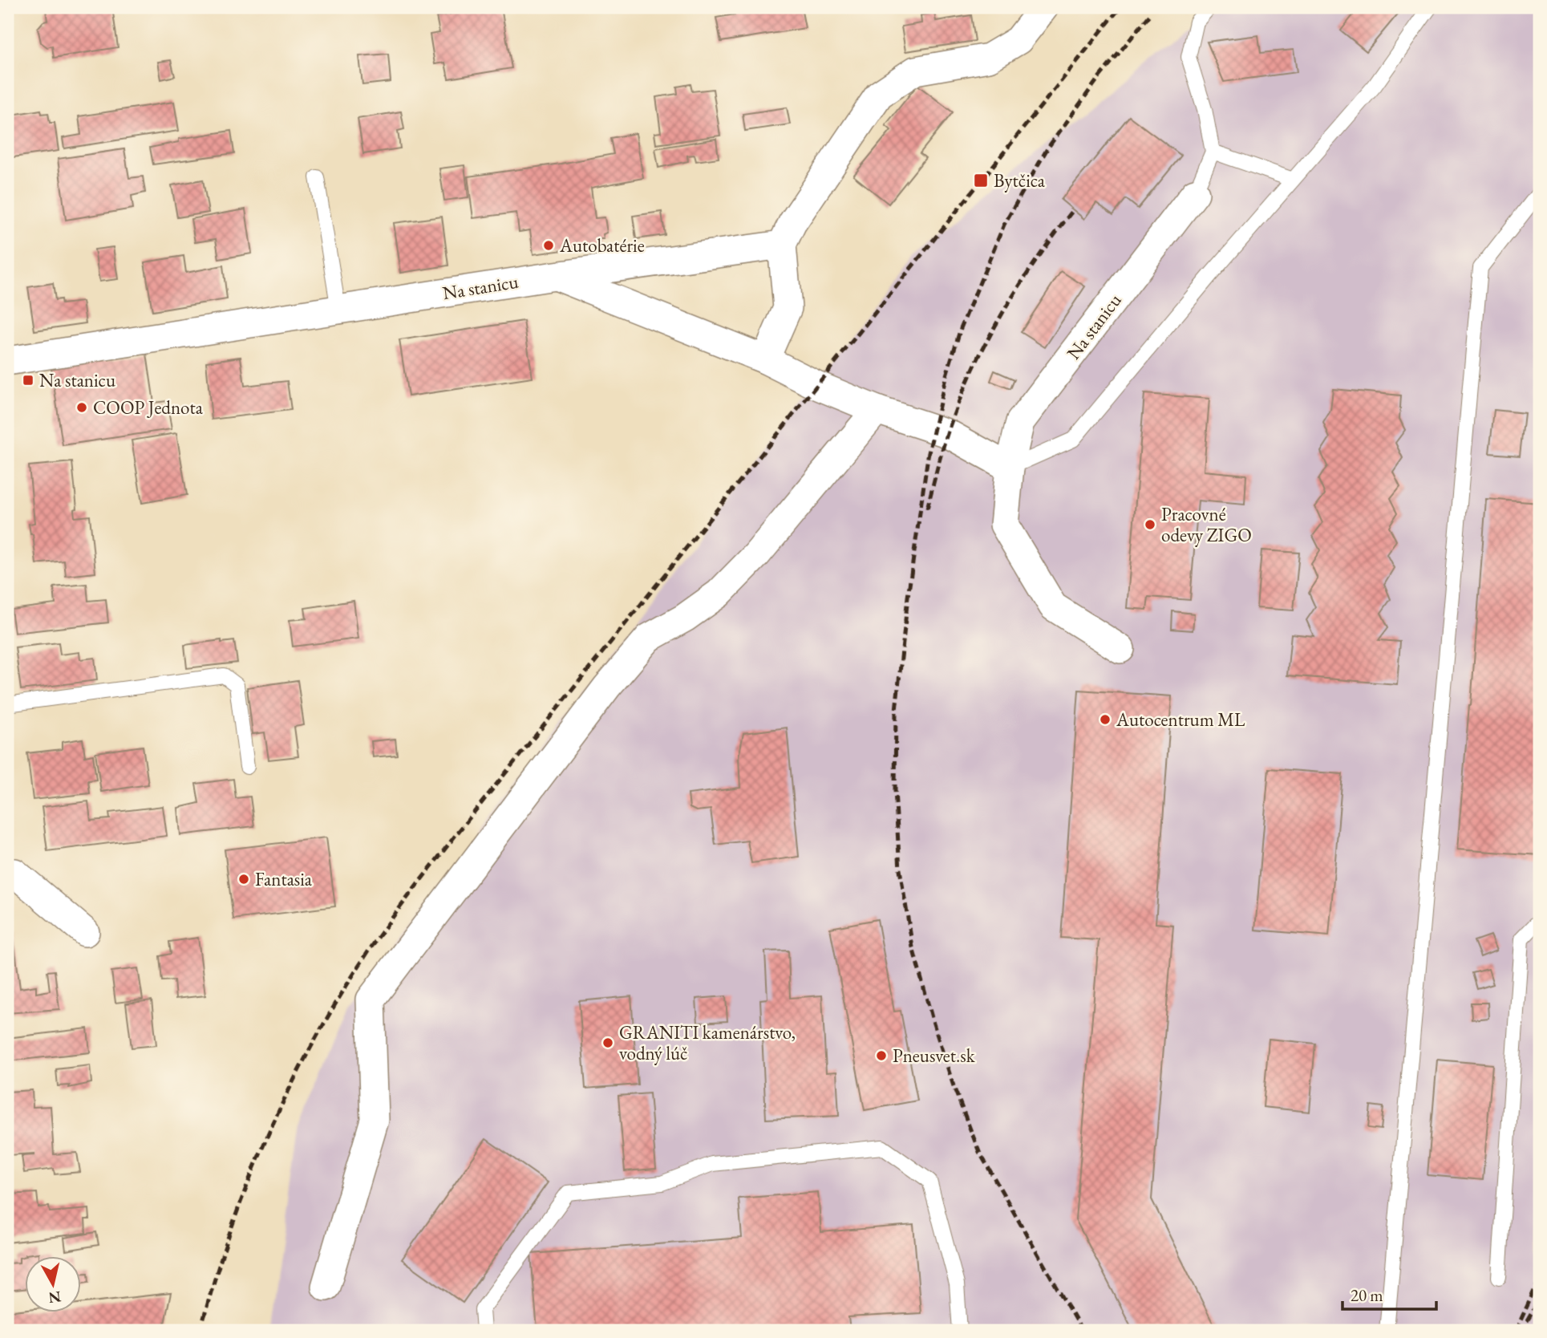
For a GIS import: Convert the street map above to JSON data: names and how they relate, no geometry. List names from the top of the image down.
{
  "streets": {
    "street": ["Na stanicu"]
  },
  "places": {
    "transit": ["Bytčica", "Na stanicu"],
    "other": [
      "Autobatérie",
      "COOP Jednota",
      "Pracovné odevy ZIGO",
      "Autocentrum ML",
      "Fantasia",
      "GRANITI kamenárstvo, vodný lúč",
      "Pneusvet.sk"
    ]
  },
  "scale_bar": "20 m",
  "north": "bottom"
}
